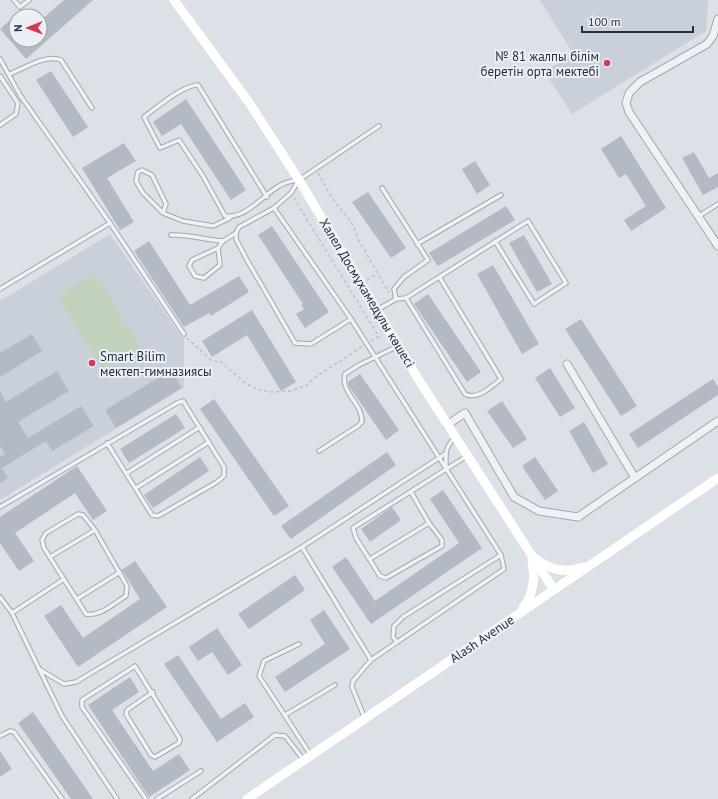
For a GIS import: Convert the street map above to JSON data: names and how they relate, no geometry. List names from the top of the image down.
{
  "streets": {
    "street": ["Халел Досмұхамедұлы көшесі", "Alash Avenue"]
  },
  "crossings": [
    ["Халел Досмұхамедұлы көшесі", "Alash Avenue"]
  ],
  "places": ["№ 81 жалпы білім беретін орта мектебі", "Smart Bilim мектеп-гимназиясы"],
  "scale_bar": "100 m",
  "north": "left"
}
